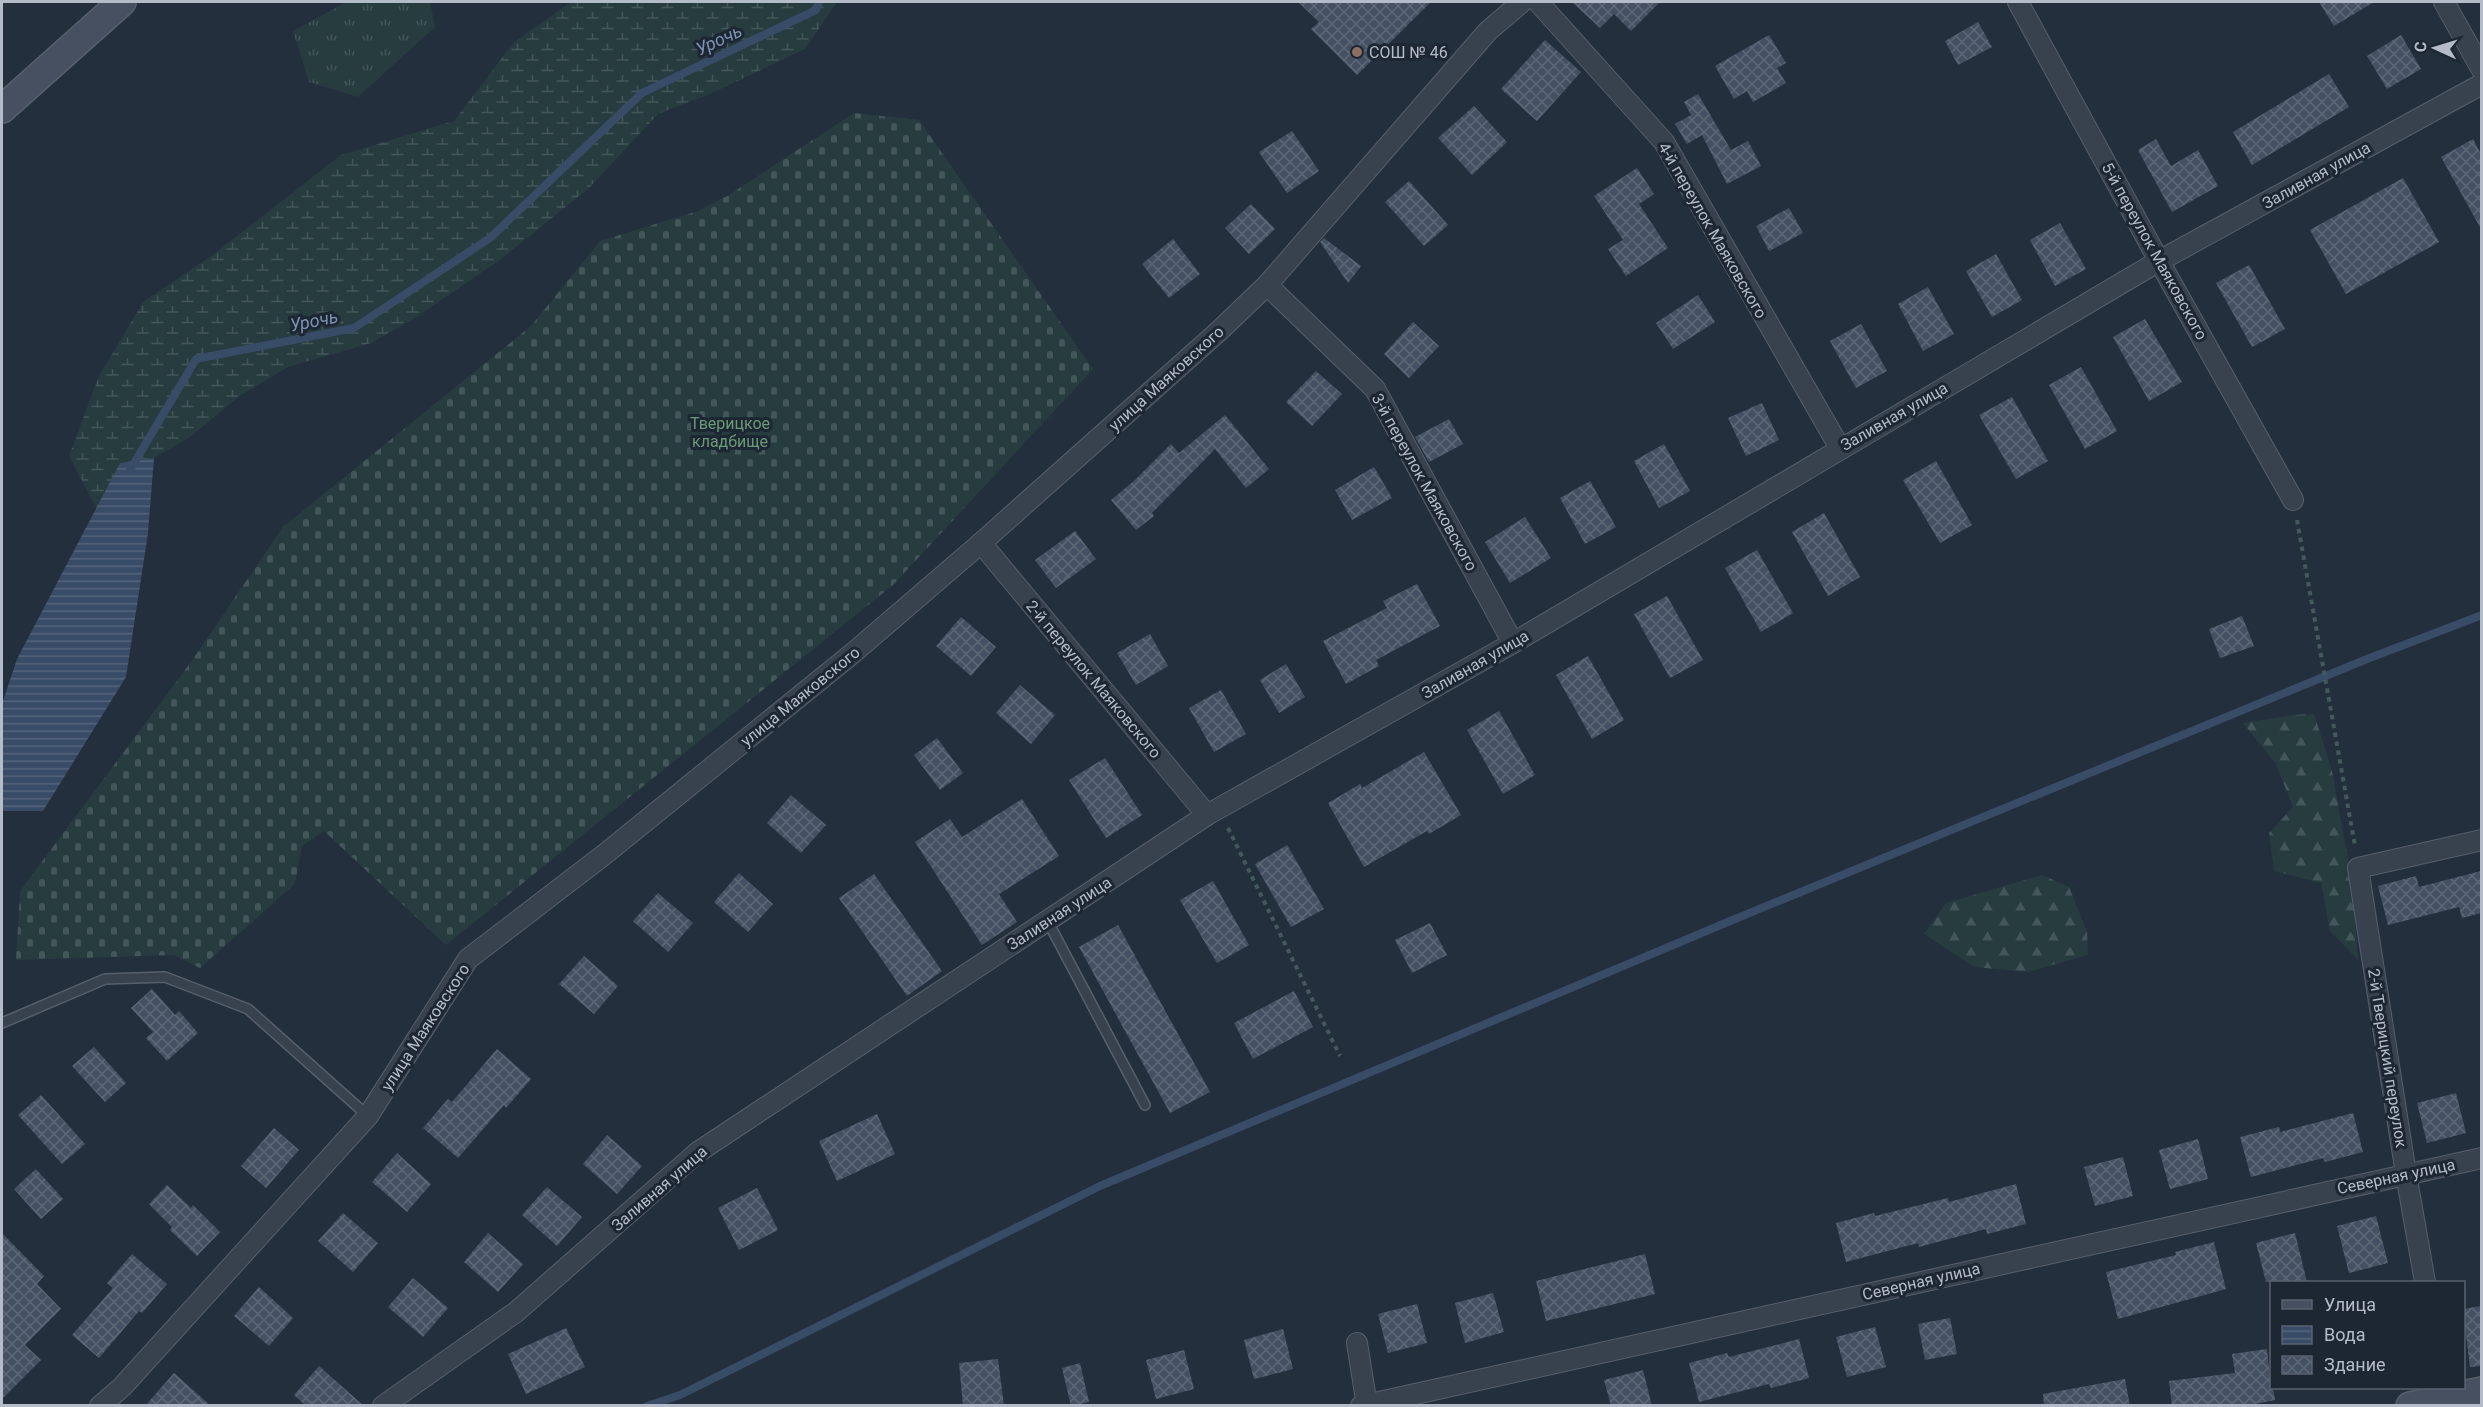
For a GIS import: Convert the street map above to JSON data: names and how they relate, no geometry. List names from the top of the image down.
{
  "streets": {
    "street": [
      "Заливная улица",
      "4-й переулок Маяковского",
      "5-й переулок Маяковского",
      "улица Маяковского",
      "3-й переулок Маяковского",
      "2-й переулок Маяковского",
      "2-й Тверицкий переулок",
      "Северная улица"
    ]
  },
  "crossings": [
    ["Заливная улица", "4-й переулок Маяковского"],
    ["Заливная улица", "5-й переулок Маяковского"],
    ["Заливная улица", "3-й переулок Маяковского"],
    ["Заливная улица", "2-й переулок Маяковского"],
    ["улица Маяковского", "3-й переулок Маяковского"],
    ["улица Маяковского", "2-й переулок Маяковского"],
    ["2-й Тверицкий переулок", "Северная улица"]
  ],
  "water": ["Урочь"],
  "parks": ["Тверицкое кладбище"],
  "places": ["СОШ № 46"],
  "legend": ["Улица", "Вода", "Здание"],
  "north": "left"
}
